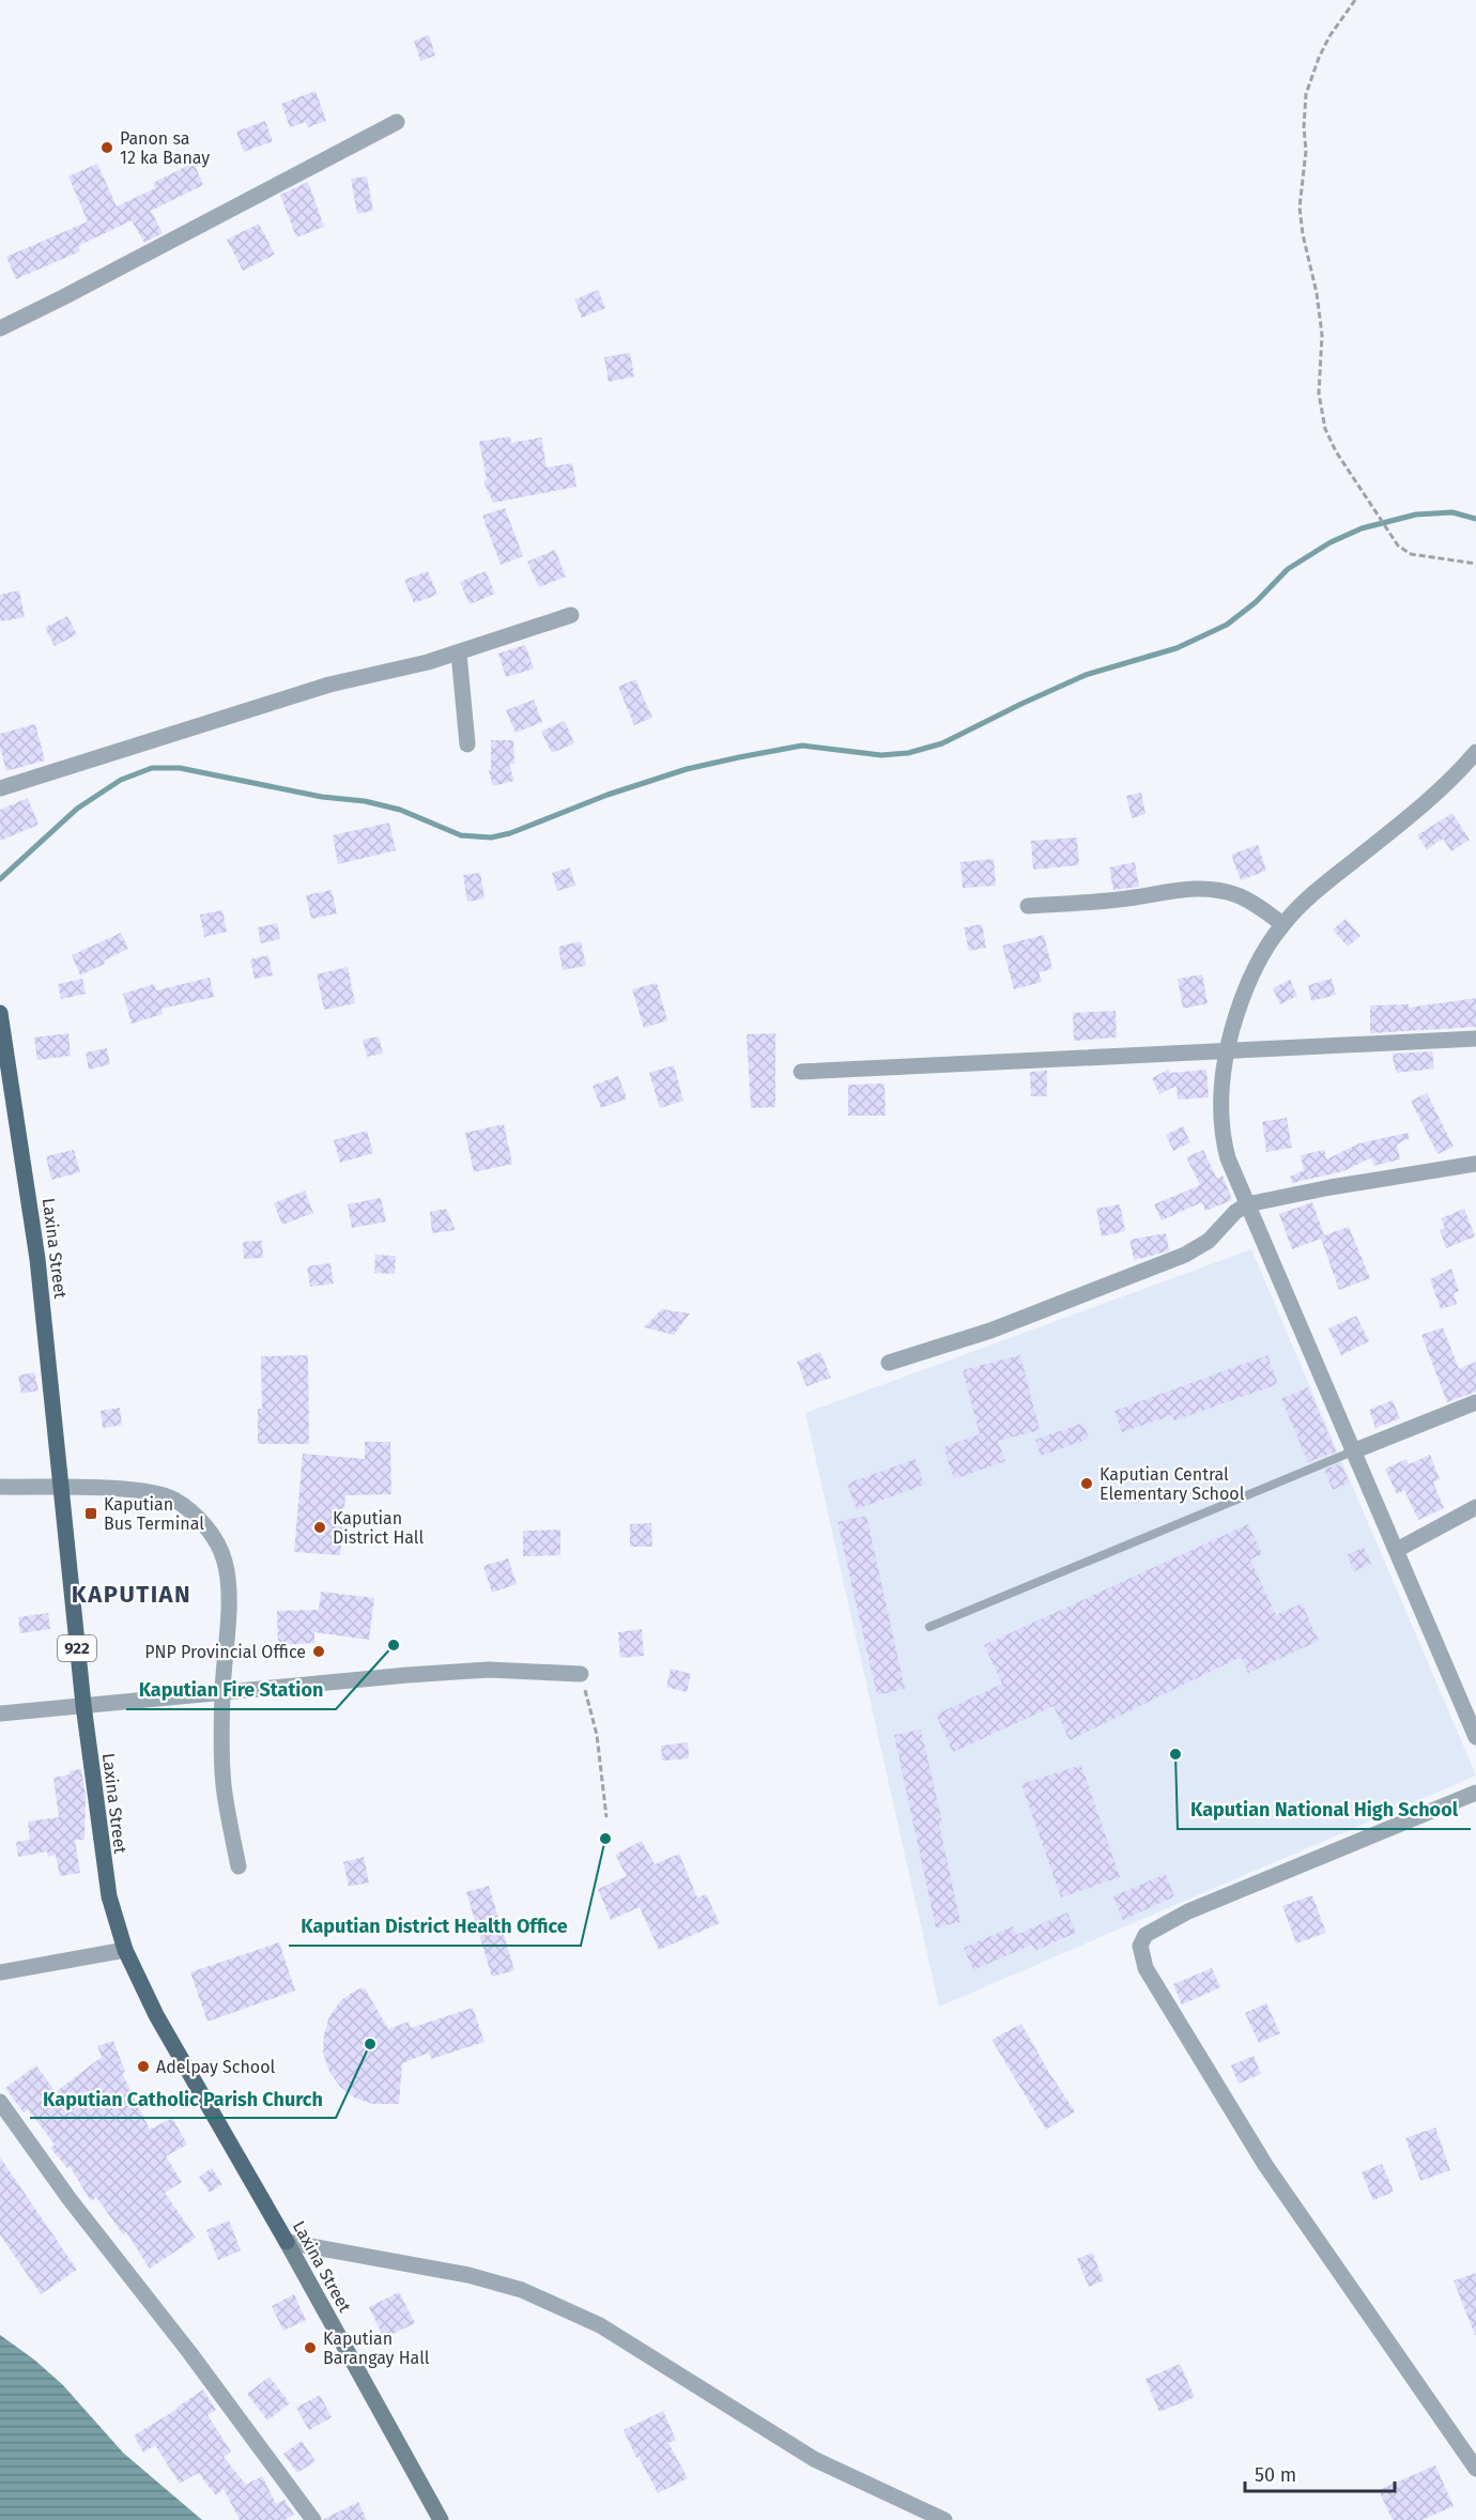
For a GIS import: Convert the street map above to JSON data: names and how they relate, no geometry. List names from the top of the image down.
{
  "streets": {
    "main road": ["Laxina Street", "922"]
  },
  "districts": ["KAPUTIAN"],
  "places": {
    "other": [
      "Panon sa 12 ka Banay",
      "Kaputian Central Elementary School",
      "Kaputian District Hall",
      "Kaputian Fire Station",
      "PNP Provincial Office",
      "Kaputian National High School",
      "Kaputian District Health Office",
      "Kaputian Catholic Parish Church",
      "Adelpay School",
      "Kaputian Barangay Hall"
    ],
    "transit": ["Kaputian Bus Terminal"]
  },
  "scale_bar": "50 m"
}
